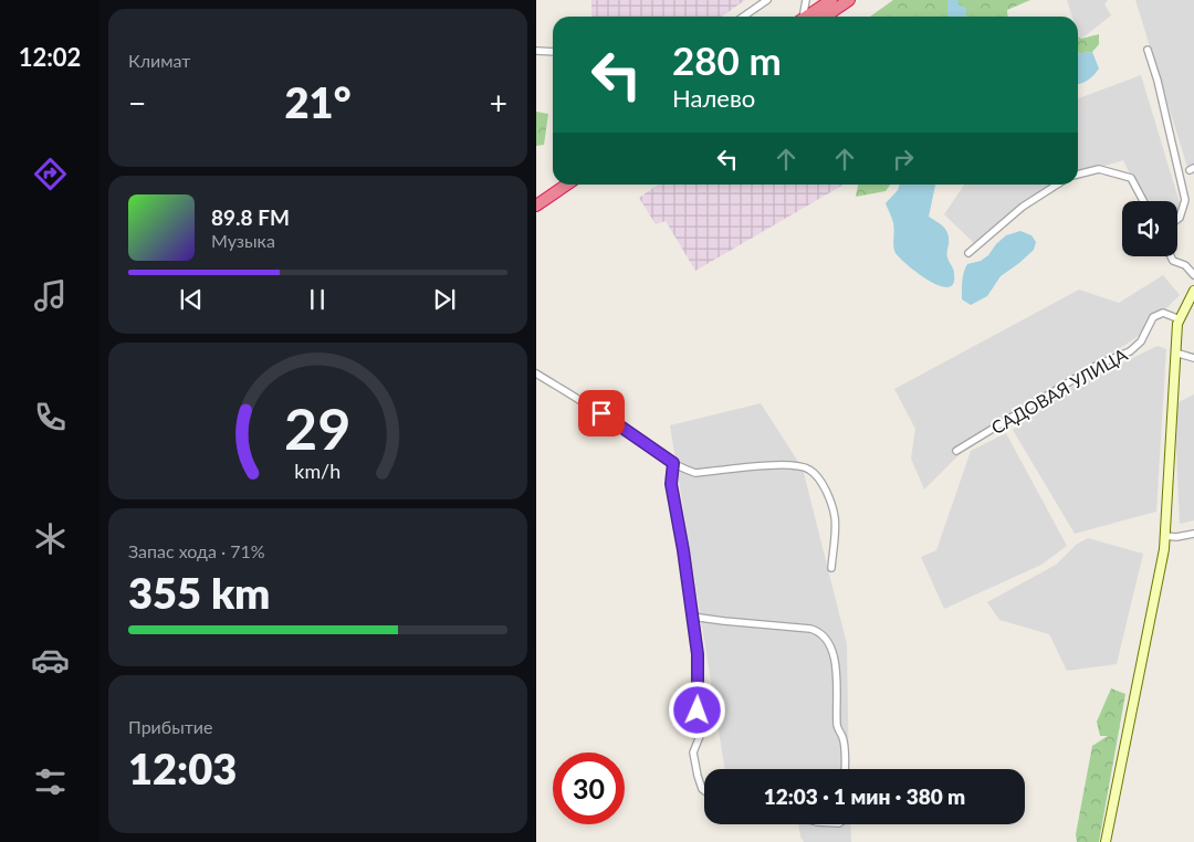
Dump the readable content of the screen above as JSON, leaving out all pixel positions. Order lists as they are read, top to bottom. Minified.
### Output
{"streets":{"street":["САДОВАЯ УЛИЦА"]},"page":{"tabs":"12:02","tile":["Климат",["Запас хода · 71%","355 km"],["Прибытие","12:03"]],"turn":["280 m","Налево"],"heat":["−","21°","+"],"song":["89.8 FM","Музыка"],"limit":"30","trip":"12:03 · 1 мин · 380 m","gauge":["29","km/h"]}}
